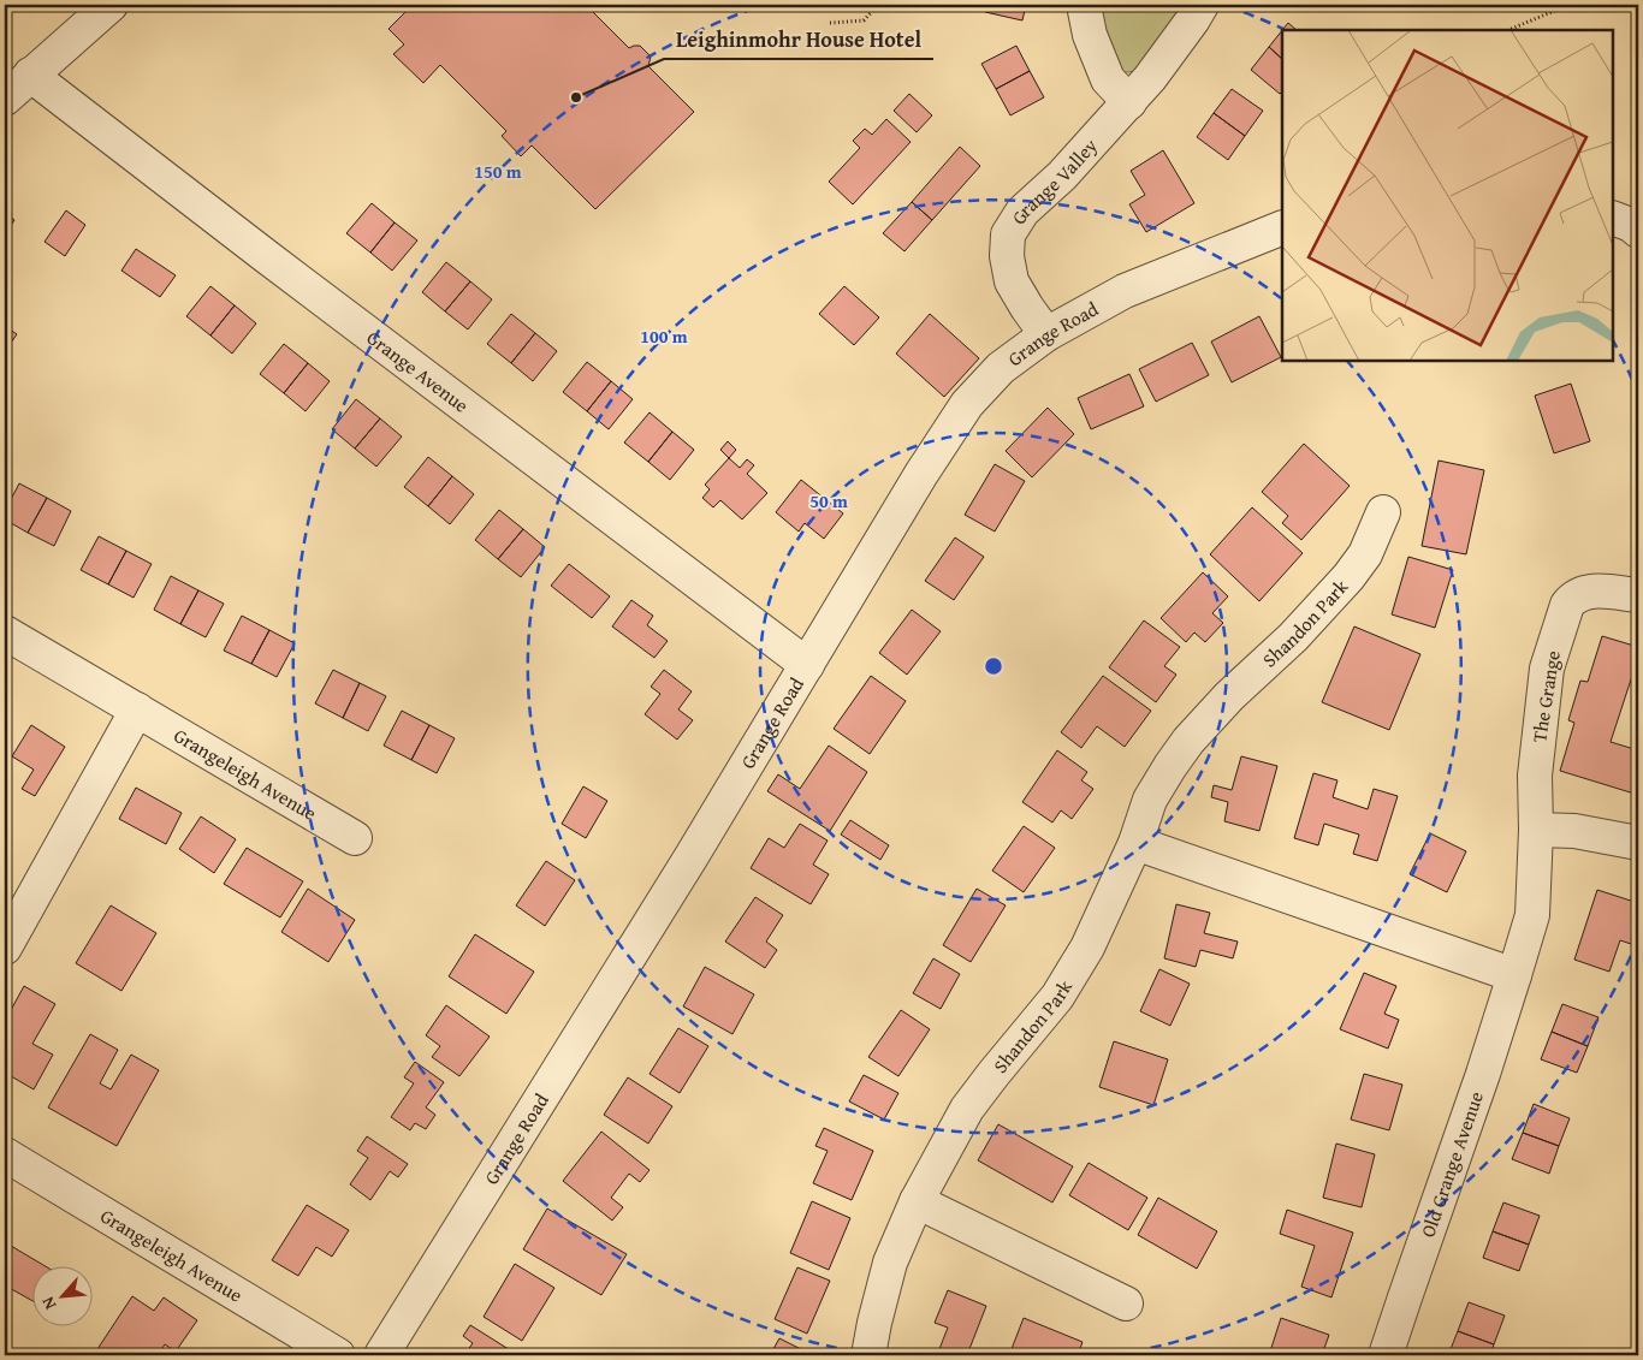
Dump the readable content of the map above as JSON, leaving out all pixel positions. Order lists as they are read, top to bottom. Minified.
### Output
{"streets":{"street":["Grange Valley","Grange Road","Grange Avenue","Shandon Park","The Grange","Grangeleigh Avenue","Old Grange Avenue"]},"crossings":[["Grange Valley","Grange Road"],["Grange Road","Grange Avenue"],["The Grange","Old Grange Avenue"]],"places":["Leighinmohr House Hotel"],"north":"bottom left","rings":["150 m","100 m","50 m"]}
